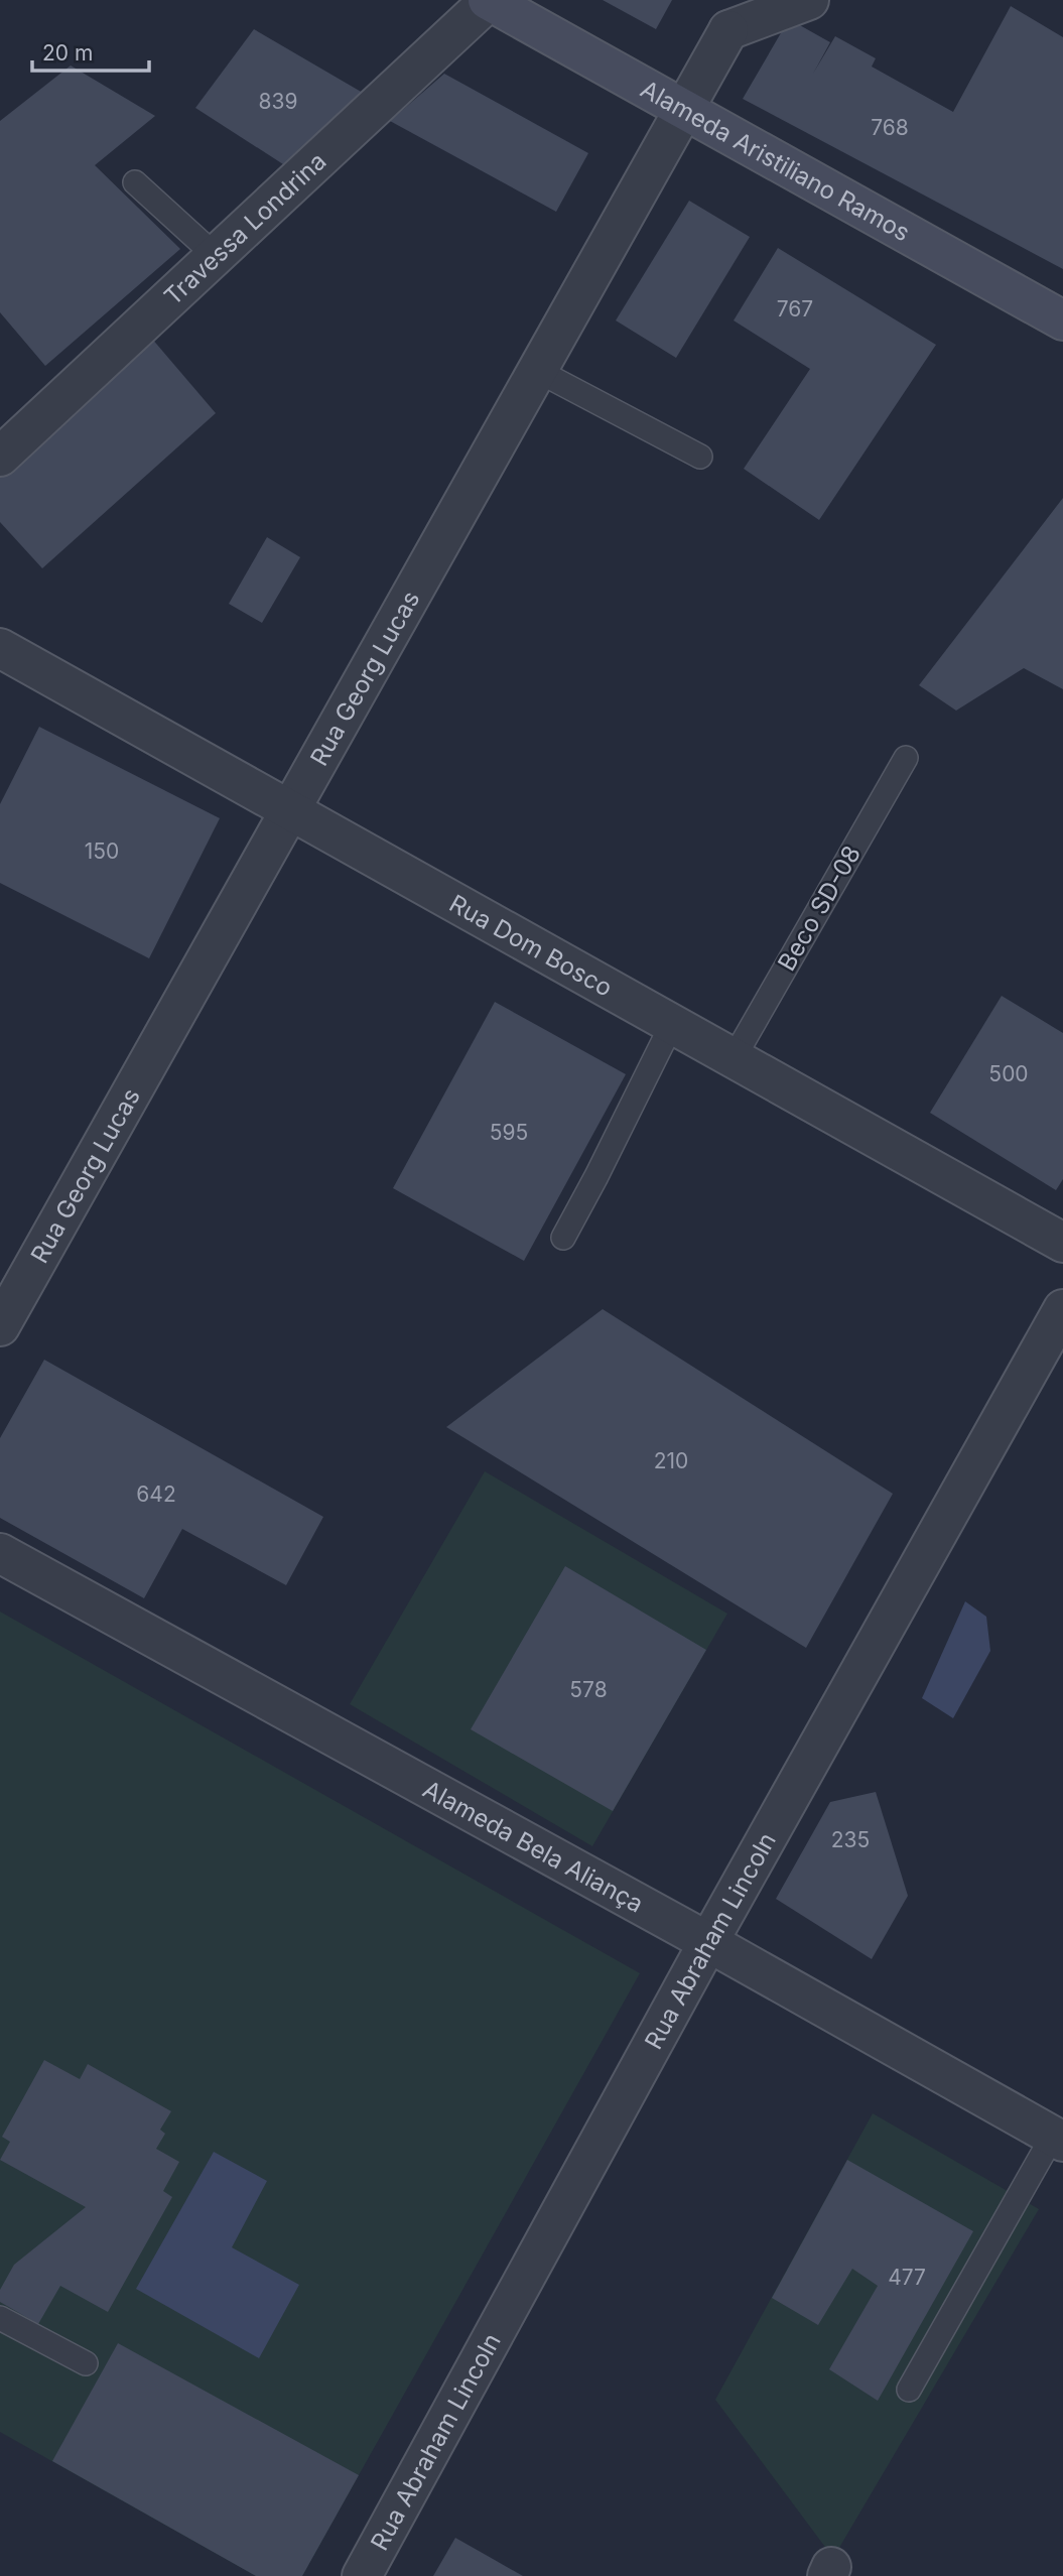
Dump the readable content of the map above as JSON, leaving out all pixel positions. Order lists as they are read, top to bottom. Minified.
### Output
{"streets":{"main road":["Alameda Aristiliano Ramos"],"street":["Travessa Londrina","Rua Georg Lucas","Rua Dom Bosco","Alameda Bela Aliança","Rua Abraham Lincoln"],"lane":["Beco SD-08"]},"crossings":[["Alameda Aristiliano Ramos","Travessa Londrina"],["Alameda Aristiliano Ramos","Rua Georg Lucas"],["Rua Georg Lucas","Rua Dom Bosco"],["Beco SD-08","Rua Dom Bosco"],["Alameda Bela Aliança","Rua Abraham Lincoln"]],"house_numbers":["839","768","767","150","500","595","210","642","578","235","477"],"scale_bar":"20 m"}
